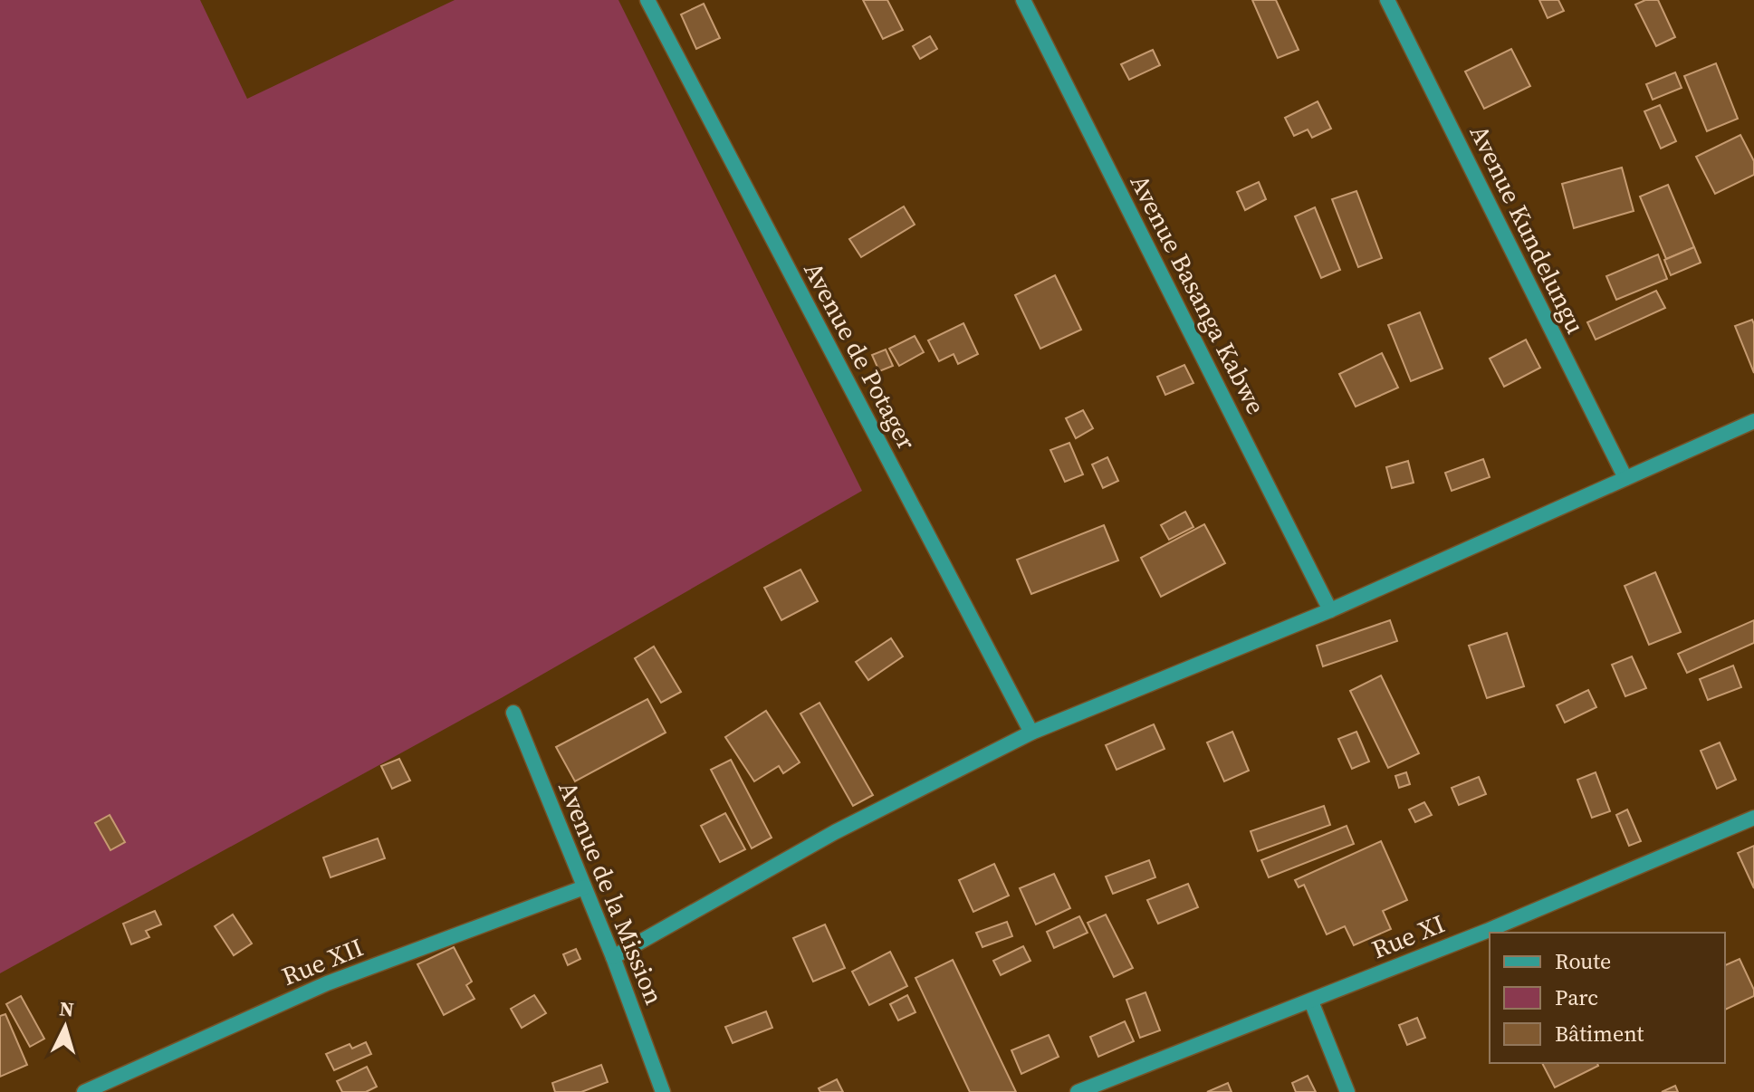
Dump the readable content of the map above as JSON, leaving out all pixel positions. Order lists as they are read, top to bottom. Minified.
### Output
{"streets":{"street":["Avenue Kundelungu","Avenue Basanga Kabwe","Avenue de Potager","Avenue de la Mission","Rue XI","Rue XII"]},"crossings":[["Avenue de la Mission","Rue XII"]],"legend":["Route","Parc","Bâtiment"],"north":"top"}
